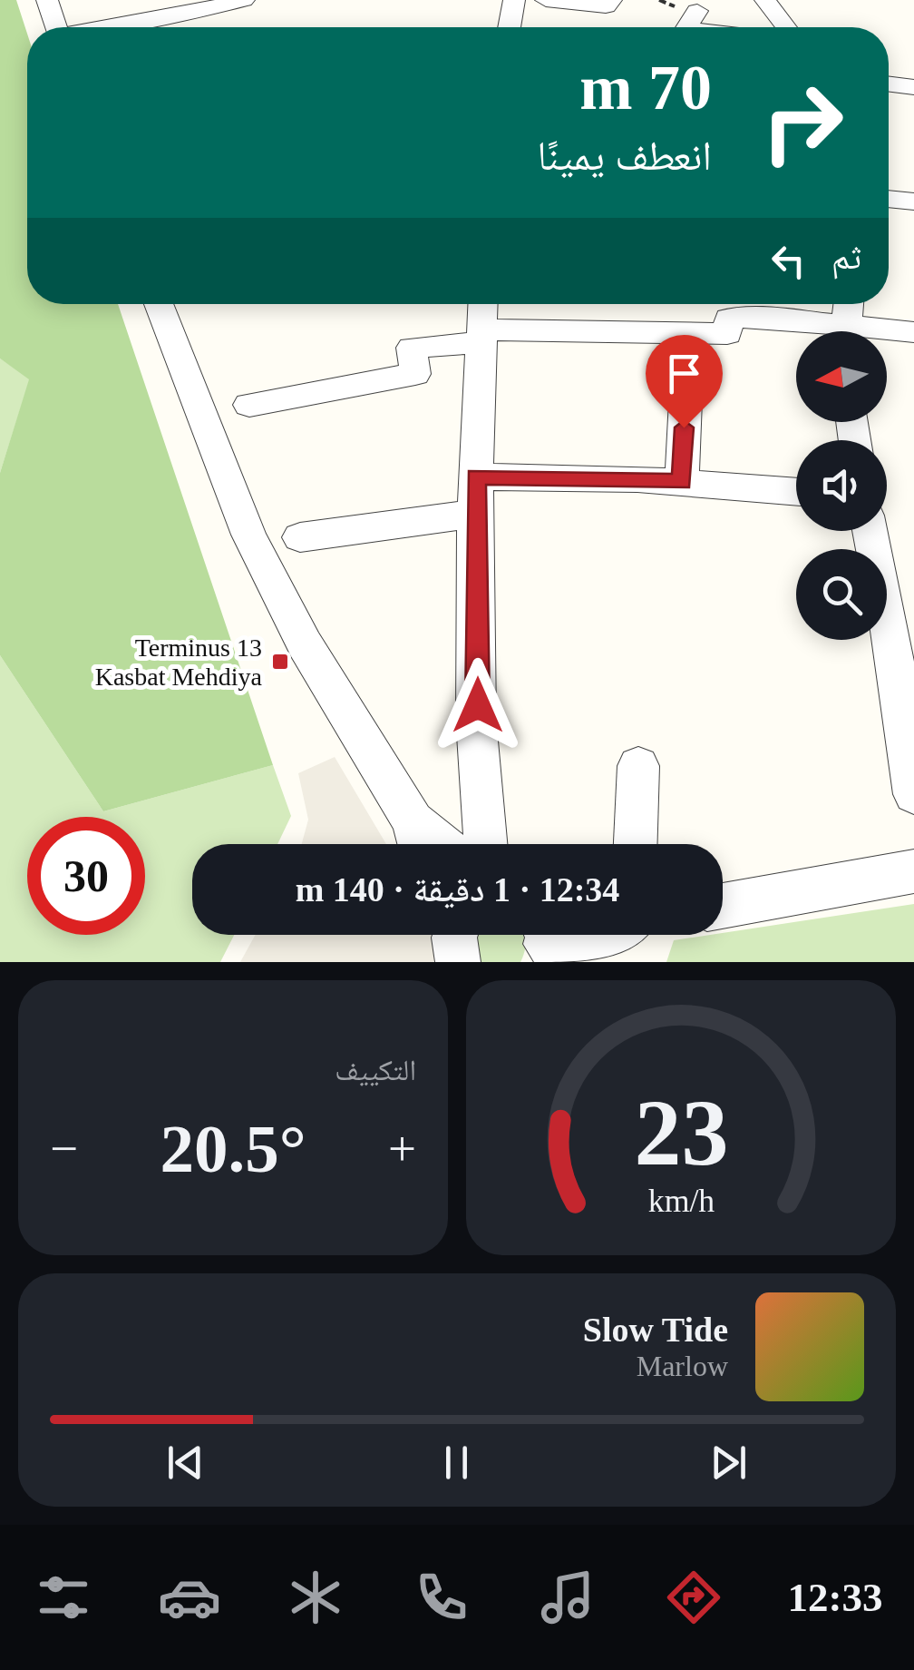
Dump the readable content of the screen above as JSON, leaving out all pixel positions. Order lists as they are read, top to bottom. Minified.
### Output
{"places":{"transit":["Terminus 13 Kasbat Mehdiya"]},"north":"left","page":{"turn":["70 m","انعطف يمينًا"],"then":"ثم","limit":"30","trip":"12:34 · 1 دقيقة · 140 m","tile":"التكييف","heat":["−","20.5°","+"],"song":["Slow Tide","Marlow"],"tabs":"12:33","gauge":["23","km/h"]}}
